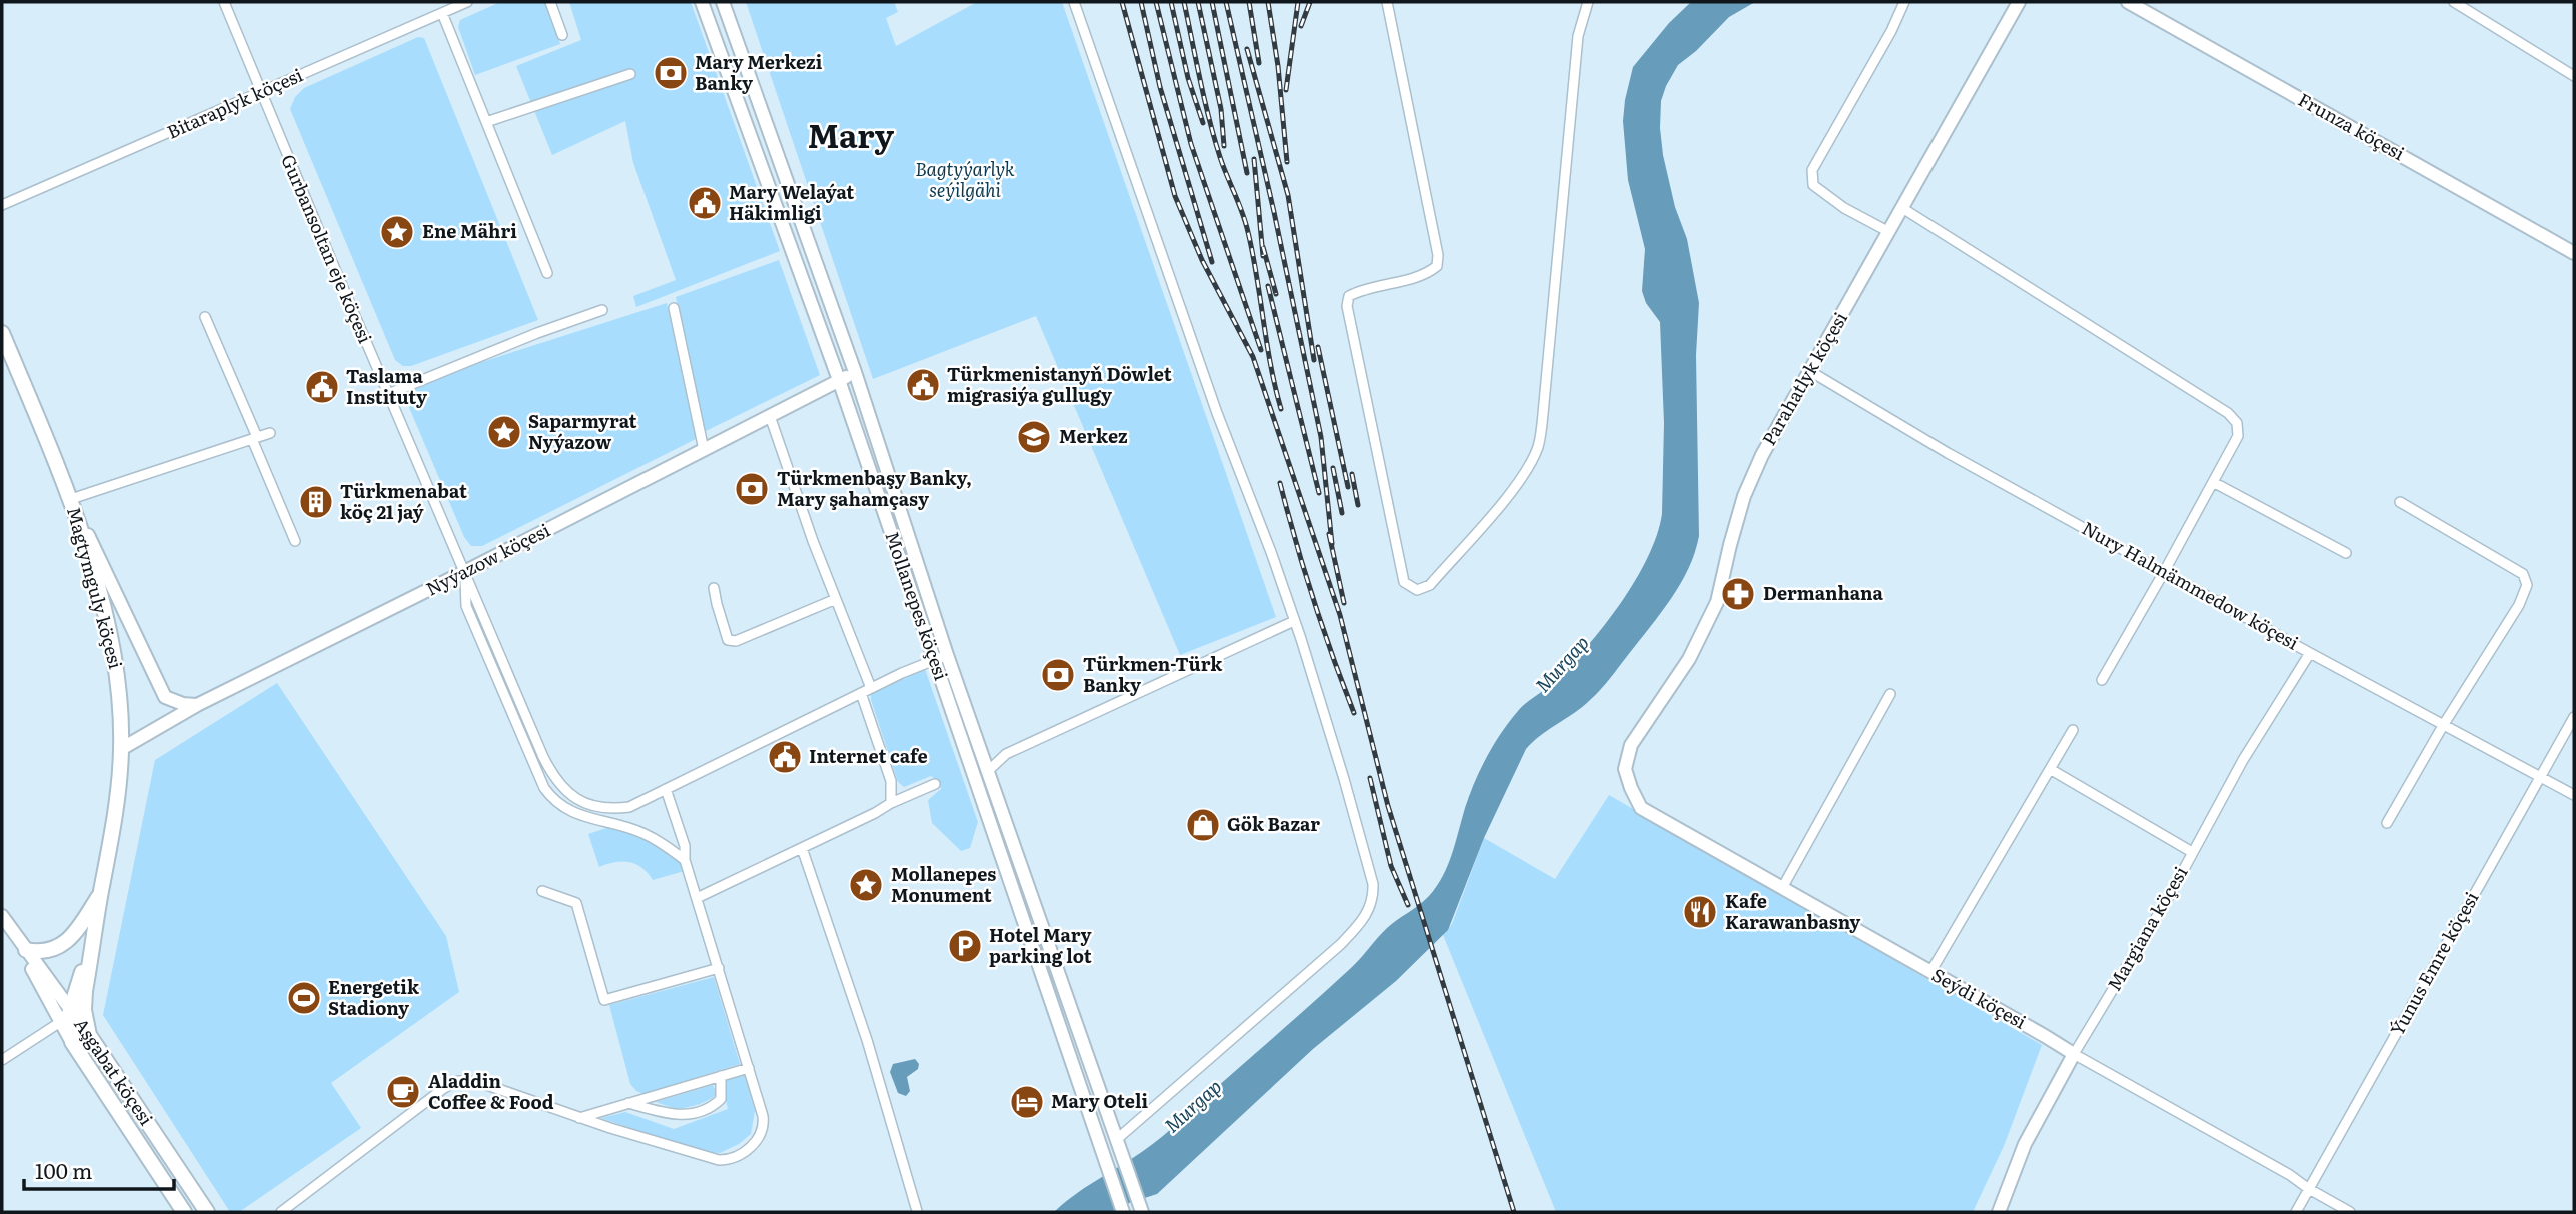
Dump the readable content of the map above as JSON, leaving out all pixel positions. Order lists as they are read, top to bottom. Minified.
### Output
{"streets":{"main road":["Magtymguly köçesi","Aşgabat köçesi"],"street":["Bitaraplyk köçesi","Frunza köçesi","Gurbansoltan eje köçesi","Parahatlyk köçesi","Nyýazow köçesi","Nury Halmämmedow köçesi","Mollanepes köçesi","Margiana köçesi","Ýunus Emre köçesi","Seýdi köçesi"]},"crossings":[["Bitaraplyk köçesi","Gurbansoltan eje köçesi"],["Gurbansoltan eje köçesi","Nyýazow köçesi"],["Gurbansoltan eje köçesi","Mollanepes köçesi"],["Parahatlyk köçesi","Nury Halmämmedow köçesi"],["Parahatlyk köçesi","Seýdi köçesi"],["Nyýazow köçesi","Magtymguly köçesi"],["Nyýazow köçesi","Mollanepes köçesi"],["Nury Halmämmedow köçesi","Margiana köçesi"],["Nury Halmämmedow köçesi","Ýunus Emre köçesi"],["Magtymguly köçesi","Aşgabat köçesi"],["Margiana köçesi","Seýdi köçesi"],["Ýunus Emre köçesi","Seýdi köçesi"]],"districts":["Mary"],"water":["Murgap"],"parks":["Bagtyýarlyk seýilgähi"],"places":{"bank":["Mary Merkezi Banky","Türkmenbaşy Banky, Mary şahamçasy","Türkmen-Türk Banky"],"public building":["Mary Welaýat Häkimligi","Türkmenistanyň Döwlet migrasiýa gullugy","Taslama Instituty","Internet cafe"],"place":["Ene Mähri","Saparmyrat Nyýazow","Mollanepes Monument"],"school or university":["Merkez"],"building":["Türkmenabat köç 21 jaý"],"pharmacy":["Dermanhana"],"shop":["Gök Bazar"],"restaurant":["Kafe Karawanbasny"],"parking":["Hotel Mary parking lot"],"sports":["Energetik Stadiony"],"cafe":["Aladdin Coffee & Food"],"hotel":["Mary Oteli"]},"scale_bar":"100 m"}
